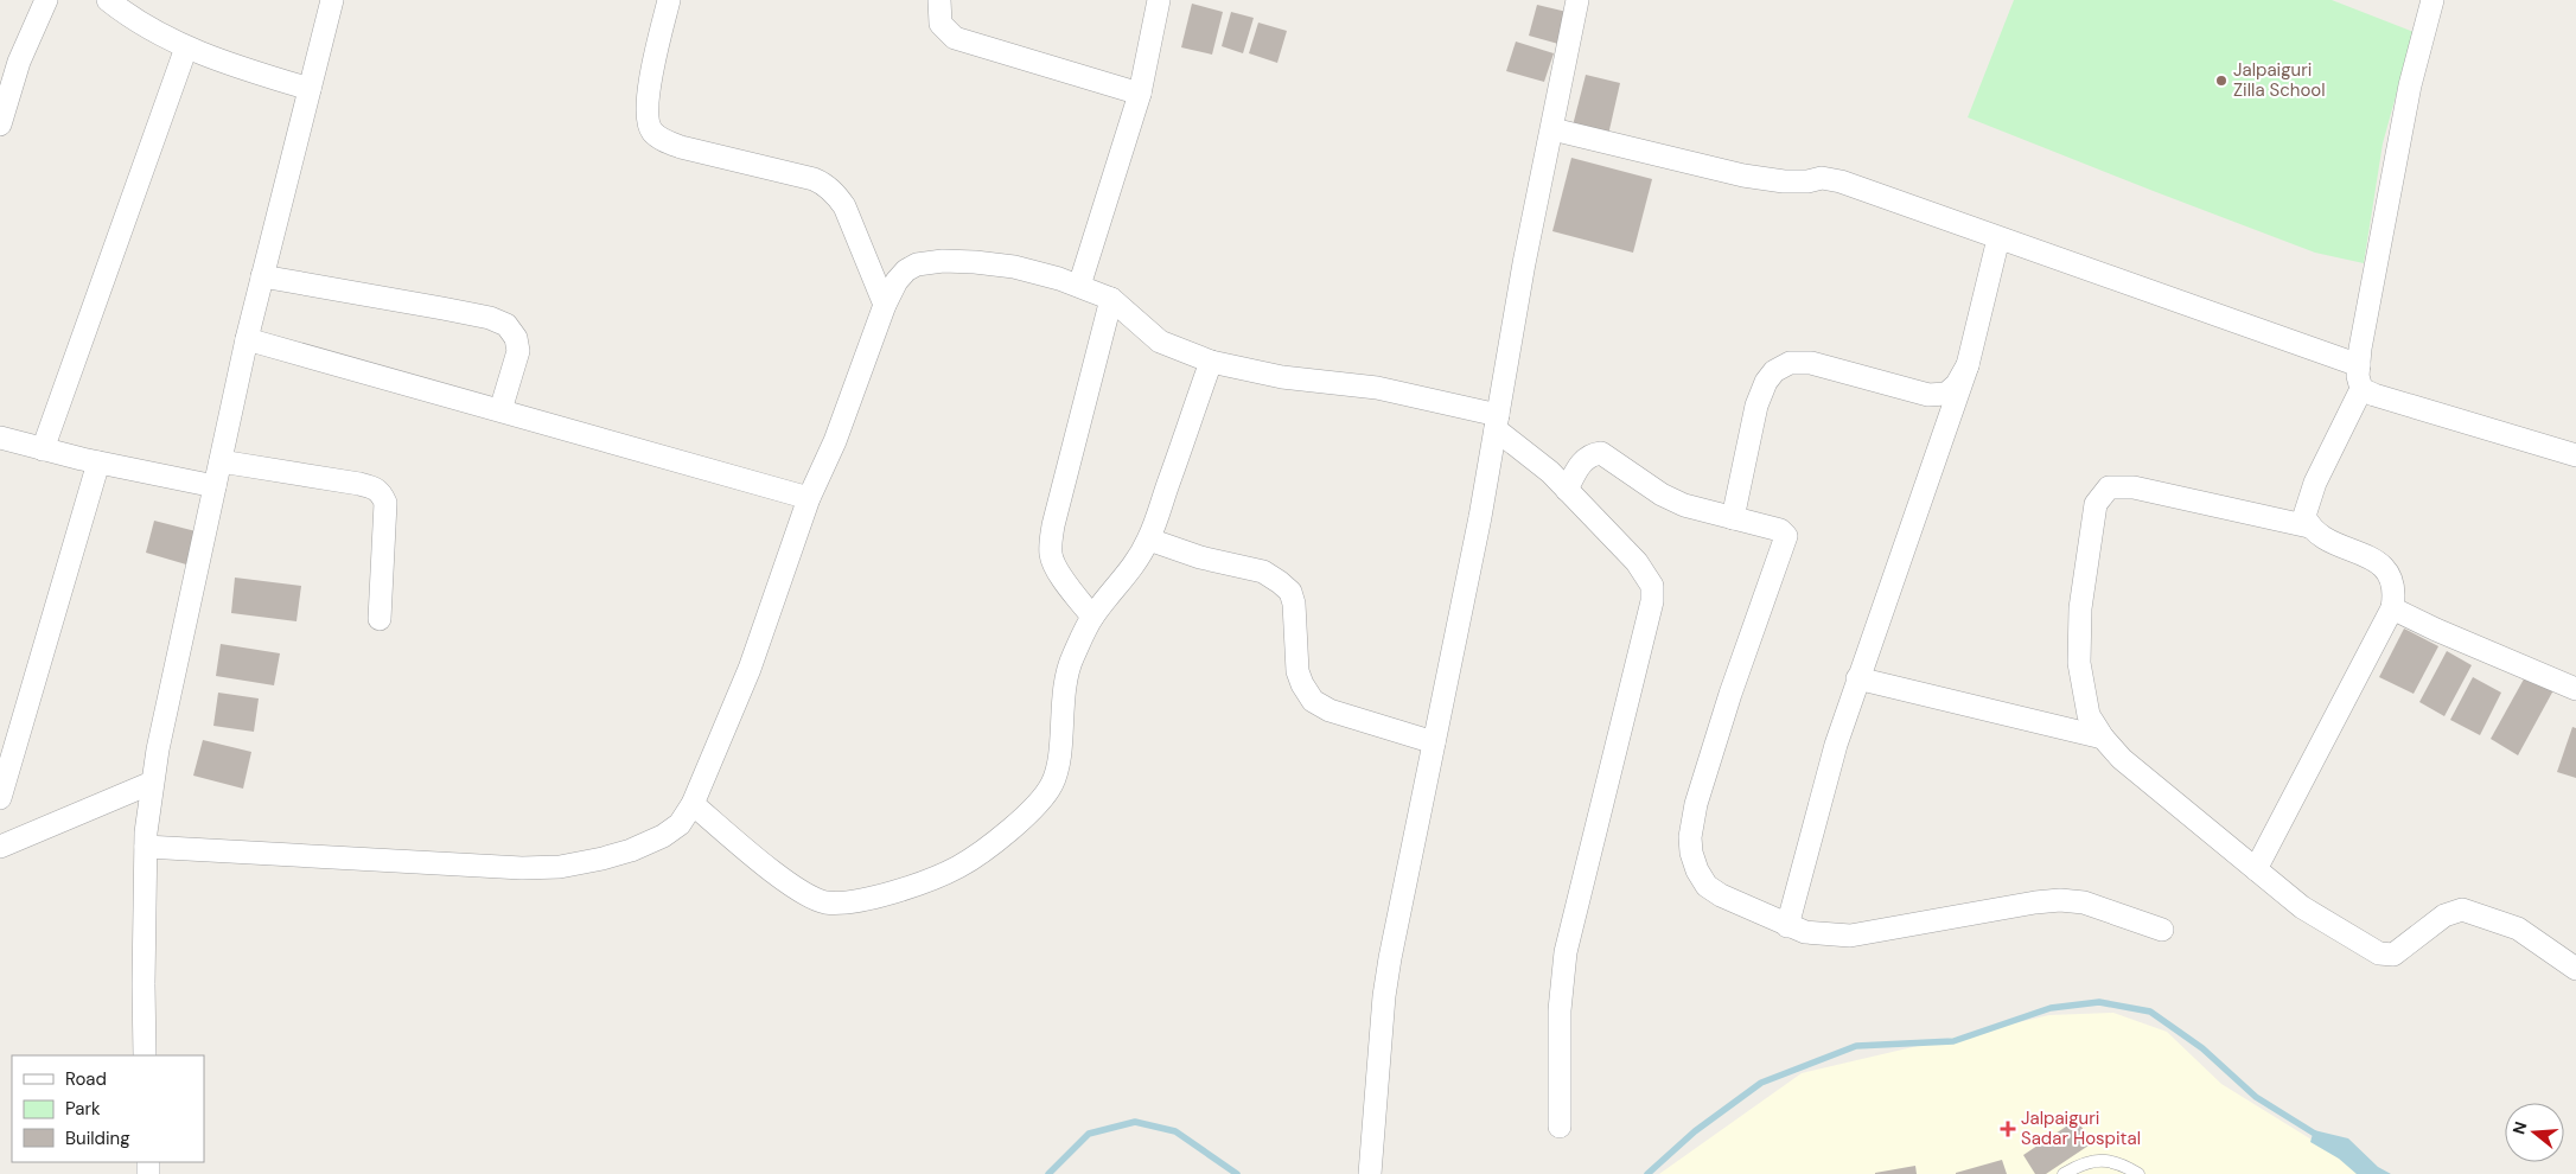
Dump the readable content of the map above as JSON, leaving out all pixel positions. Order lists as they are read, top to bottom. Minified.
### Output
{"places":{"other":["Jalpaiguri Zilla School"],"health":["Jalpaiguri Sadar Hospital"]},"legend":["Road","Park","Building"],"north":"left"}
